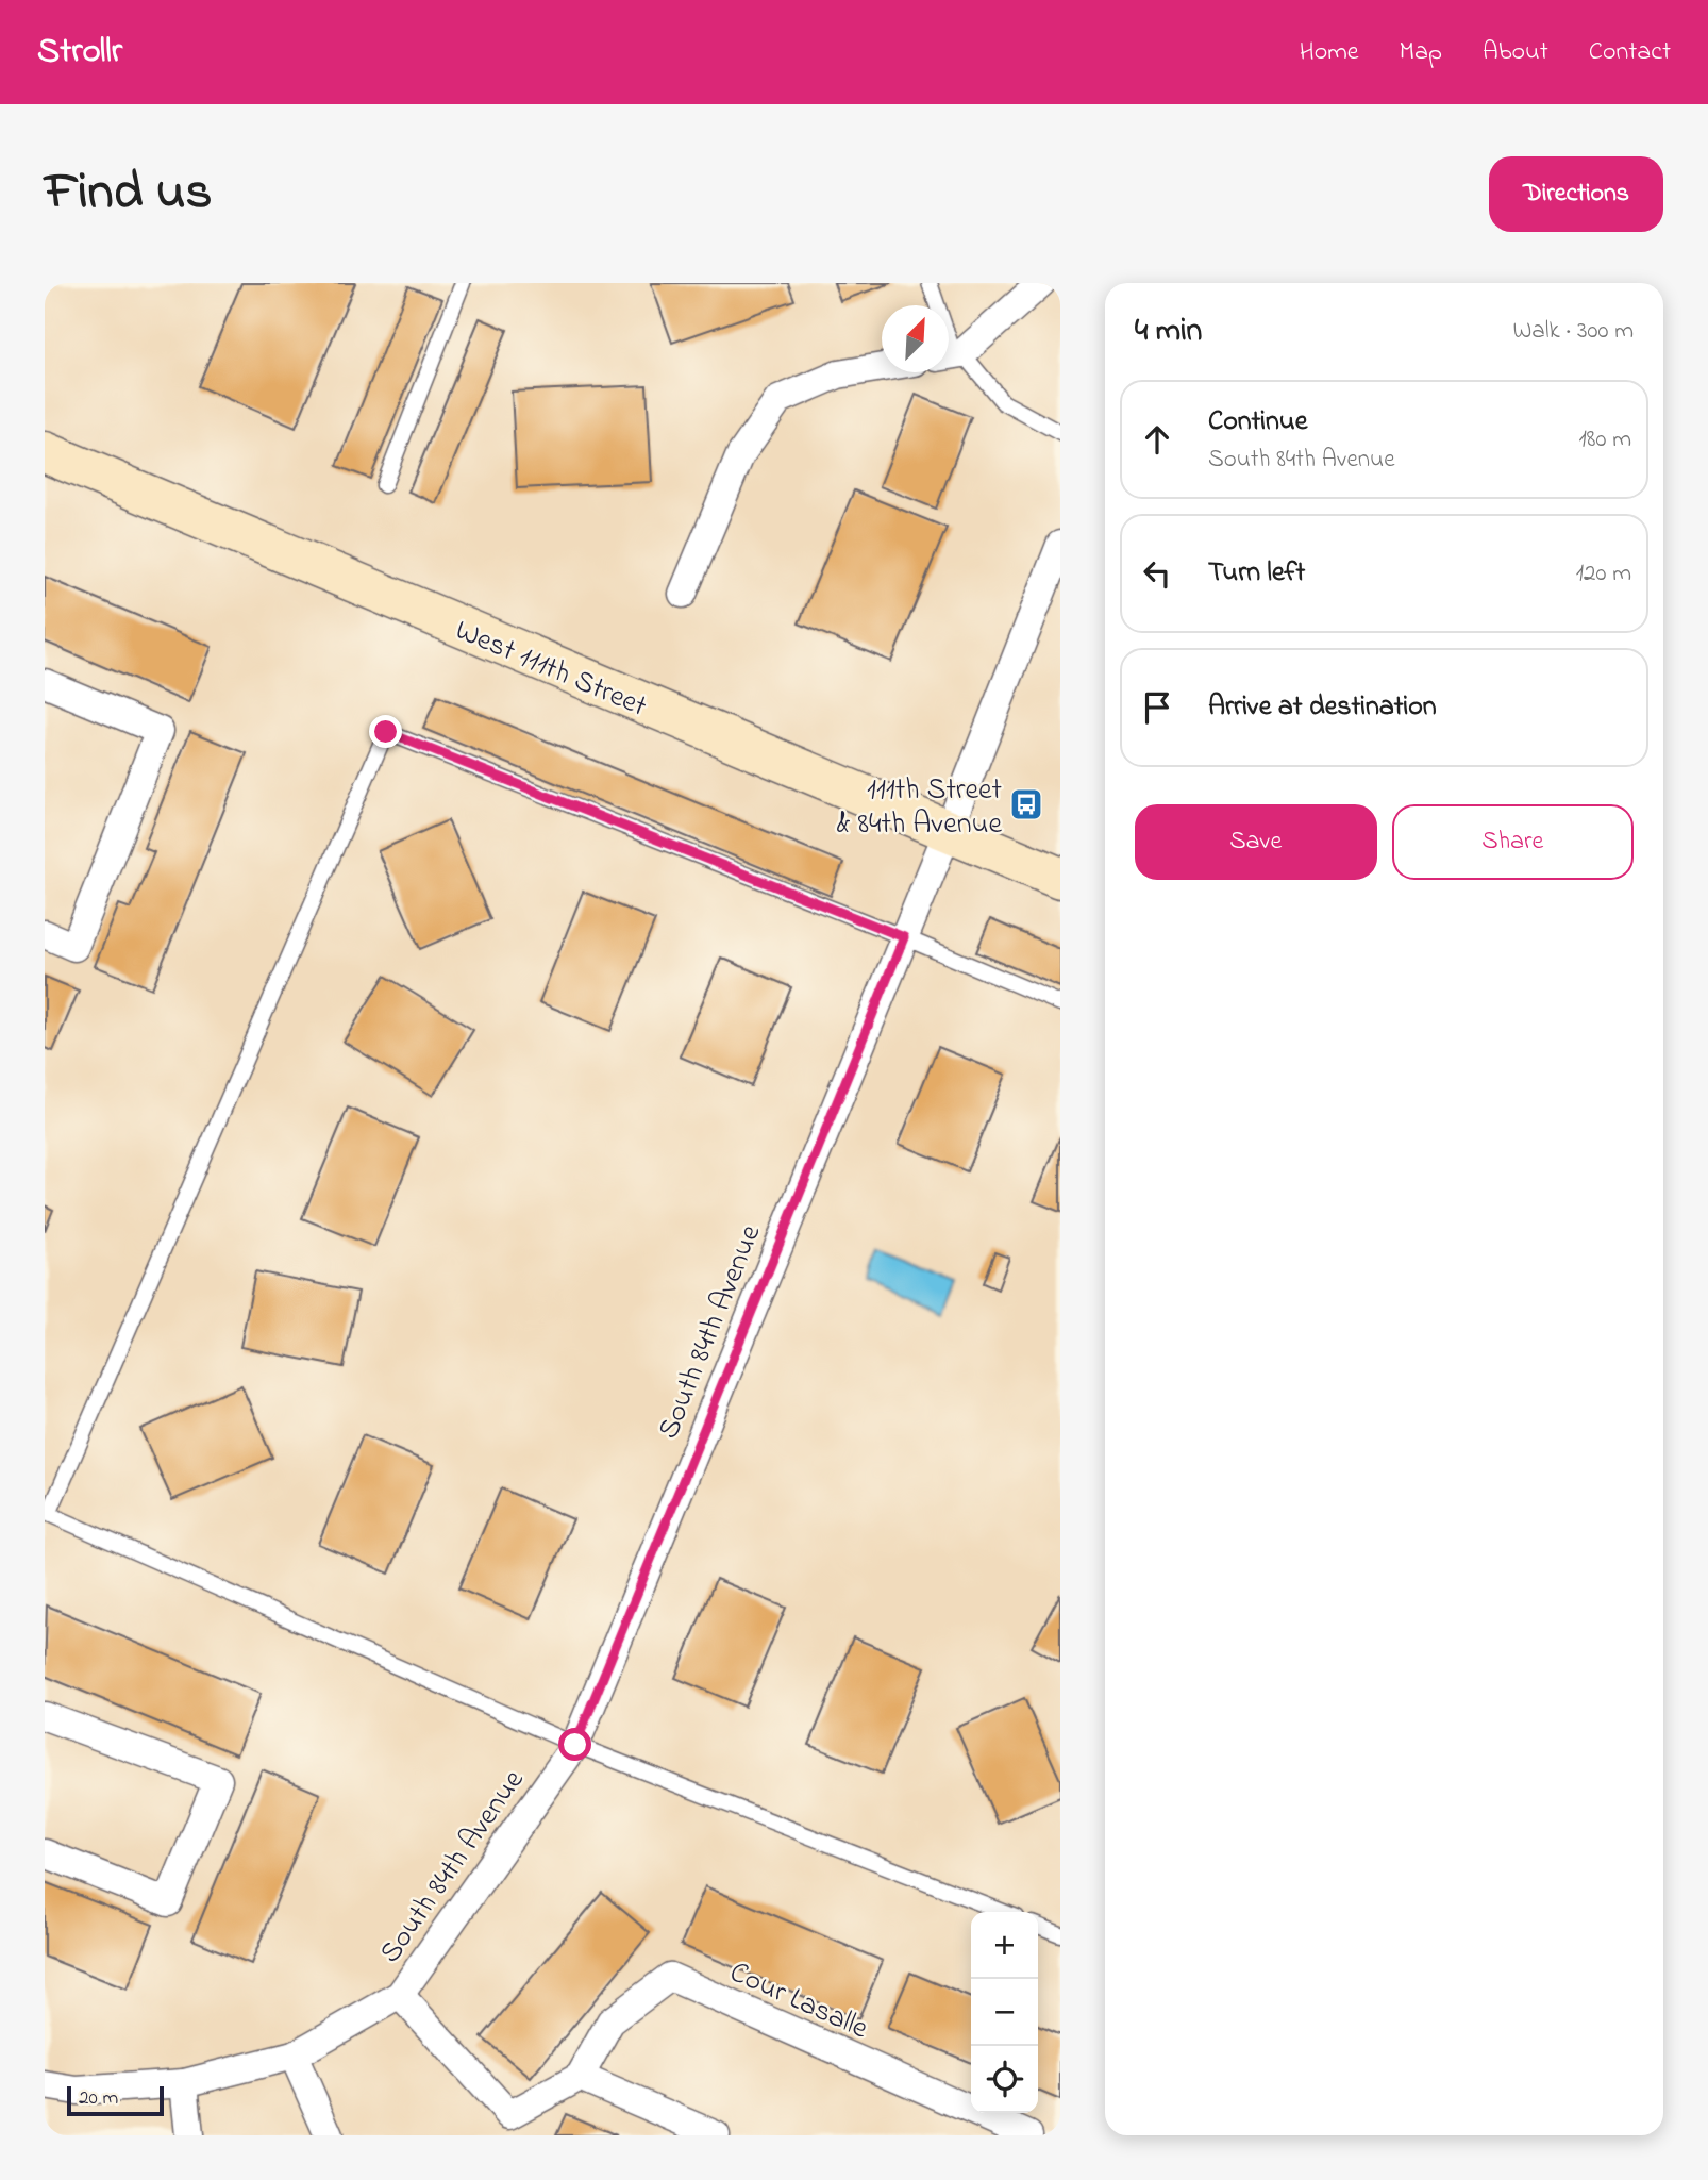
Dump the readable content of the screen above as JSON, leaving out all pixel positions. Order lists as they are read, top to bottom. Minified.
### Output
{"streets":{"main road":["West 111th Street"],"street":["South 84th Avenue","Cour Lasalle"]},"crossings":[["West 111th Street","South 84th Avenue"]],"places":{"bus stop":["111th Street & 84th Avenue"]},"scale_bar":"20 m","north":"top right","page":{"header":"Strollr","nav":["Home","Map","About","Contact"],"title":"Find us","buttons":["Directions",["Save","Share"]],"heading":["4 min","Walk · 300 m"],"list":[["Continue","South 84th Avenue","180 m"],["Turn left","120 m"],"Arrive at destination"],"map_buttons":["+","−"],"scale":"20 m"}}
